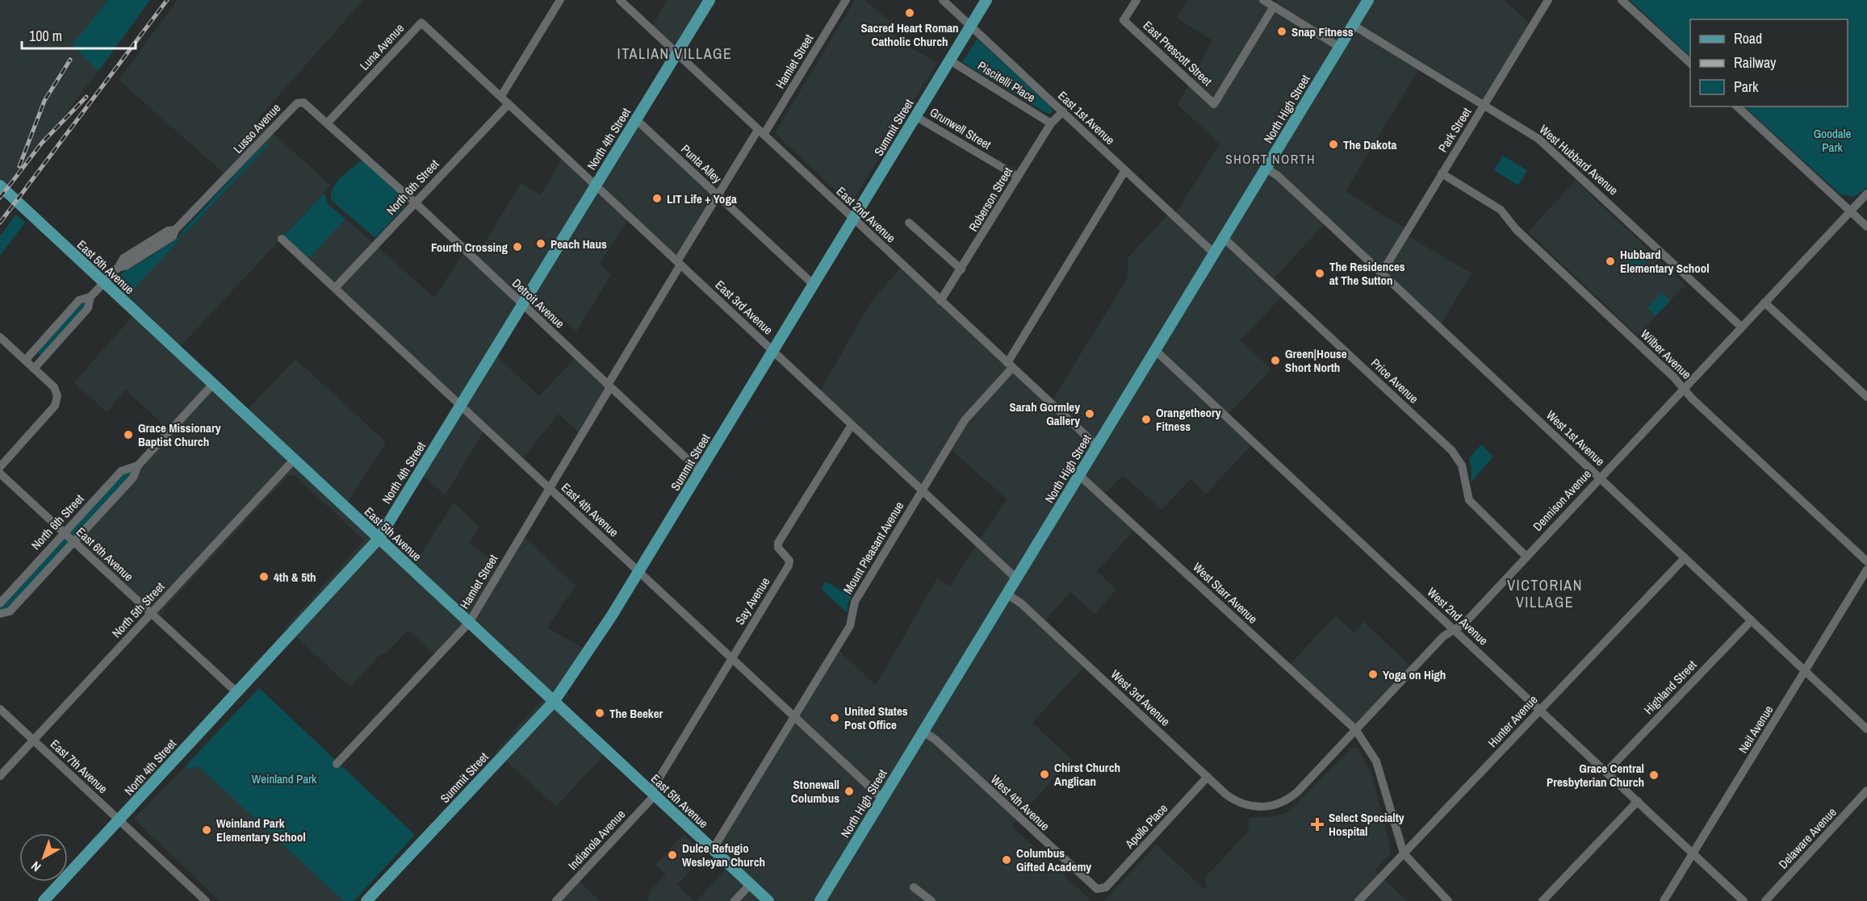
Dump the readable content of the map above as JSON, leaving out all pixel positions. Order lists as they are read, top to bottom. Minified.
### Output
{"streets":{"main road":["North High Street","Summit Street","North 4th Street","East 5th Avenue"],"street":["Luna Avenue","East Prescott Street","Hamlet Street","Piscitelli Place","East 1st Avenue","Lusso Avenue","Grunwell Street","Park Street","West Hubbard Avenue","Punta Alley","North 6th Street","Roberson Street","East 2nd Avenue","Detroit Avenue","East 3rd Avenue","Wilber Avenue","Price Avenue","West 1st Avenue","Dennison Avenue","East 4th Avenue","Mount Pleasant Avenue","East 6th Avenue","West Starr Avenue","Say Avenue","North 5th Street","West 2nd Avenue","Highland Street","West 3rd Avenue","Hunter Avenue","Neil Avenue","East 7th Avenue","West 4th Avenue","Apollo Place","Delaware Avenue","Indianola Avenue"]},"crossings":[["Luna Avenue","Lusso Avenue"],["Luna Avenue","East 3rd Avenue"],["Hamlet Street","Punta Alley"],["Hamlet Street","East 2nd Avenue"],["Hamlet Street","East 5th Avenue"],["Hamlet Street","Detroit Avenue"],["Hamlet Street","East 3rd Avenue"],["Hamlet Street","East 4th Avenue"],["Piscitelli Place","Summit Street"],["Piscitelli Place","Roberson Street"],["North High Street","East 1st Avenue"],["North High Street","West Hubbard Avenue"],["North High Street","East 2nd Avenue"],["North High Street","East 3rd Avenue"],["North High Street","Price Avenue"],["North High Street","West 1st Avenue"],["North High Street","East 4th Avenue"],["North High Street","West Starr Avenue"],["North High Street","West 2nd Avenue"],["North High Street","West 3rd Avenue"],["North High Street","West 4th Avenue"],["East 1st Avenue","Summit Street"],["East 1st Avenue","Roberson Street"],["East 1st Avenue","Mount Pleasant Avenue"],["Summit Street","Grunwell Street"],["Summit Street","Punta Alley"],["Summit Street","East 2nd Avenue"],["Summit Street","East 5th Avenue"],["Summit Street","Detroit Avenue"],["Summit Street","East 3rd Avenue"],["Summit Street","East 4th Avenue"],["Lusso Avenue","East 5th Avenue"],["Lusso Avenue","Detroit Avenue"],["Grunwell Street","Roberson Street"],["Park Street","West Hubbard Avenue"],["Park Street","Wilber Avenue"],["Park Street","West 1st Avenue"],["North 4th Street","Punta Alley"],["North 4th Street","East 2nd Avenue"],["North 4th Street","East 5th Avenue"],["North 4th Street","Detroit Avenue"],["North 4th Street","East 3rd Avenue"],["North 4th Street","East 4th Avenue"],["North 4th Street","East 6th Avenue"],["North 4th Street","East 7th Avenue"],["West Hubbard Avenue","Dennison Avenue"],["North 6th Street","East 5th Avenue"],["North 6th Street","Detroit Avenue"],["North 6th Street","East 3rd Avenue"],["North 6th Street","East 4th Avenue"],["North 6th Street","East 6th Avenue"],["Roberson Street","East 2nd Avenue"],["East 2nd Avenue","Mount Pleasant Avenue"],["East 5th Avenue","Mount Pleasant Avenue"],["East 5th Avenue","Say Avenue"],["East 5th Avenue","North 5th Street"],["East 5th Avenue","Indianola Avenue"],["East 3rd Avenue","Mount Pleasant Avenue"],["East 3rd Avenue","Say Avenue"],["Wilber Avenue","Dennison Avenue"],["Price Avenue","Dennison Avenue"],["West 1st Avenue","Dennison Avenue"],["West 1st Avenue","Highland Street"],["West 1st Avenue","Hunter Avenue"],["West 1st Avenue","Neil Avenue"],["Dennison Avenue","West Starr Avenue"],["Dennison Avenue","West 2nd Avenue"],["Dennison Avenue","West 3rd Avenue"],["East 4th Avenue","Mount Pleasant Avenue"],["East 4th Avenue","Say Avenue"],["East 6th Avenue","North 5th Street"],["Say Avenue","Indianola Avenue"],["North 5th Street","East 7th Avenue"],["West 2nd Avenue","Highland Street"],["West 2nd Avenue","Hunter Avenue"],["West 2nd Avenue","Neil Avenue"],["West 3rd Avenue","Apollo Place"],["West 4th Avenue","Apollo Place"]],"districts":["ITALIAN VILLAGE","SHORT NORTH","VICTORIAN VILLAGE"],"parks":["Goodale Park","Weinland Park"],"places":{"other":["Sacred Heart Roman Catholic Church","Snap Fitness","The Dakota","LIT Life + Yoga","Peach Haus","Fourth Crossing","Hubbard Elementary School","The Residences at The Sutton","Green|House Short North","Sarah Gormley Gallery","Orangetheory Fitness","Grace Missionary Baptist Church","4th & 5th","Yoga on High","The Beeker","United States Post Office","Chirst Church Anglican","Grace Central Presbyterian Church","Stonewall Columbus","Weinland Park Elementary School","Dulce Refugio Wesleyan Church","Columbus Gifted Academy"],"health":["Select Specialty Hospital"]},"legend":["Road","Railway","Park"],"scale_bar":"100 m","north":"bottom left"}
